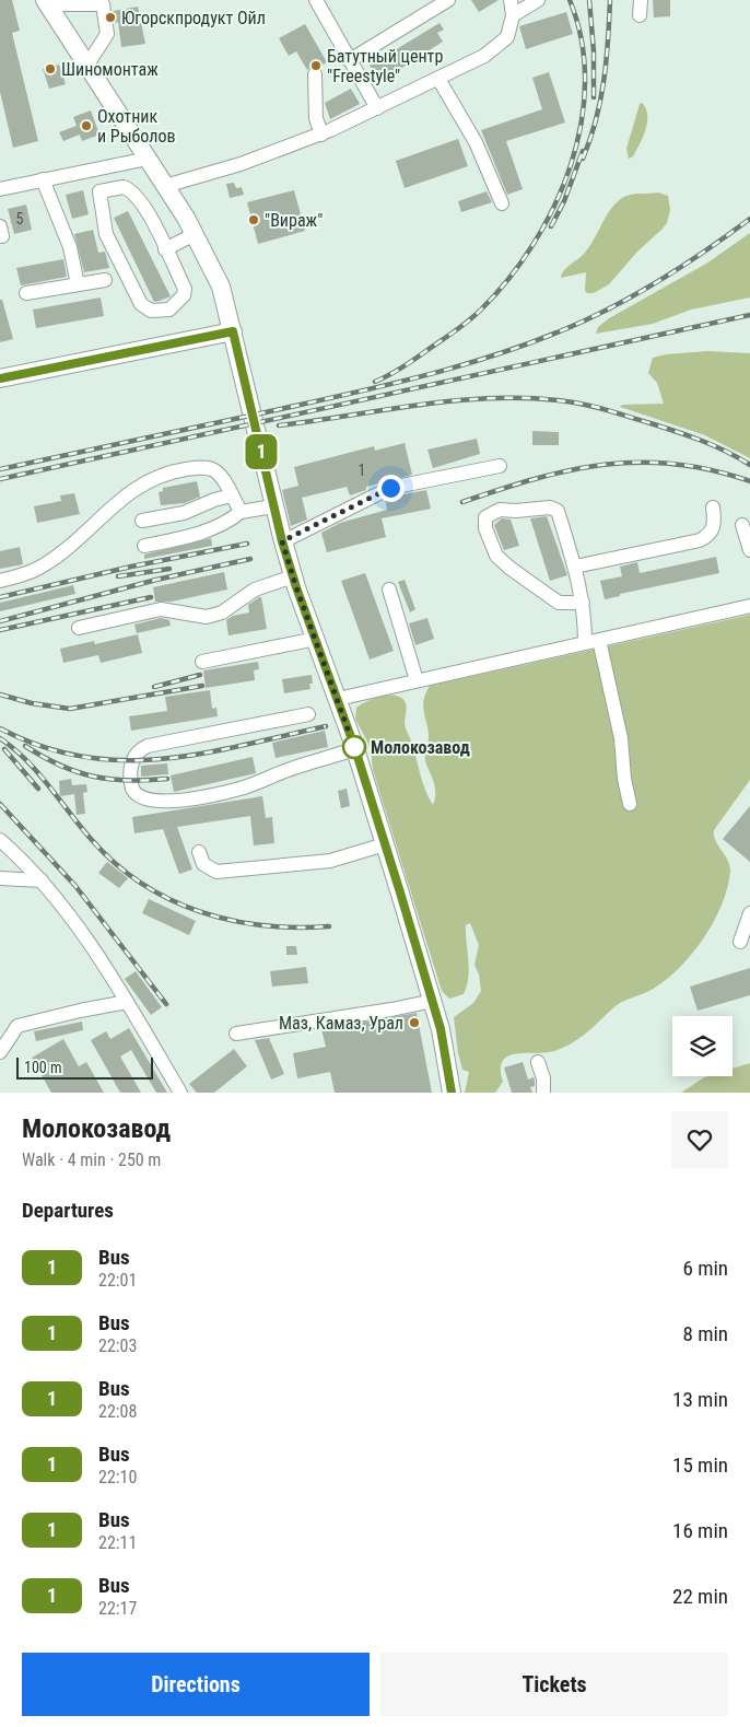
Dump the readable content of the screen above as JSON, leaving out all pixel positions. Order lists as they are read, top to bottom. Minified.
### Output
{"places":["Югорскпродукт Ойл","Батутный центр \"Freestyle\"","Шиномонтаж","Охотник и Рыболов","\"Вираж\"","Молокозавод","Маз, Камаз, Урал"],"lines":["bus line 1"],"house_numbers":["5","1"],"scale_bar":"100 m","page":{"on_map":"1","scale":"100 m","heading":[["Молокозавод","Walk · 4 min · 250 m"],"Departures"],"list":[{"mark":"1","name":"Bus","note":"22:01","value":"6 min"},{"mark":"1","name":"Bus","note":"22:03","value":"8 min"},{"mark":"1","name":"Bus","note":"22:08","value":"13 min"},{"mark":"1","name":"Bus","note":"22:10","value":"15 min"},{"mark":"1","name":"Bus","note":"22:11","value":"16 min"},{"mark":"1","name":"Bus","note":"22:17","value":"22 min"}],"buttons":["Directions","Tickets"]}}
